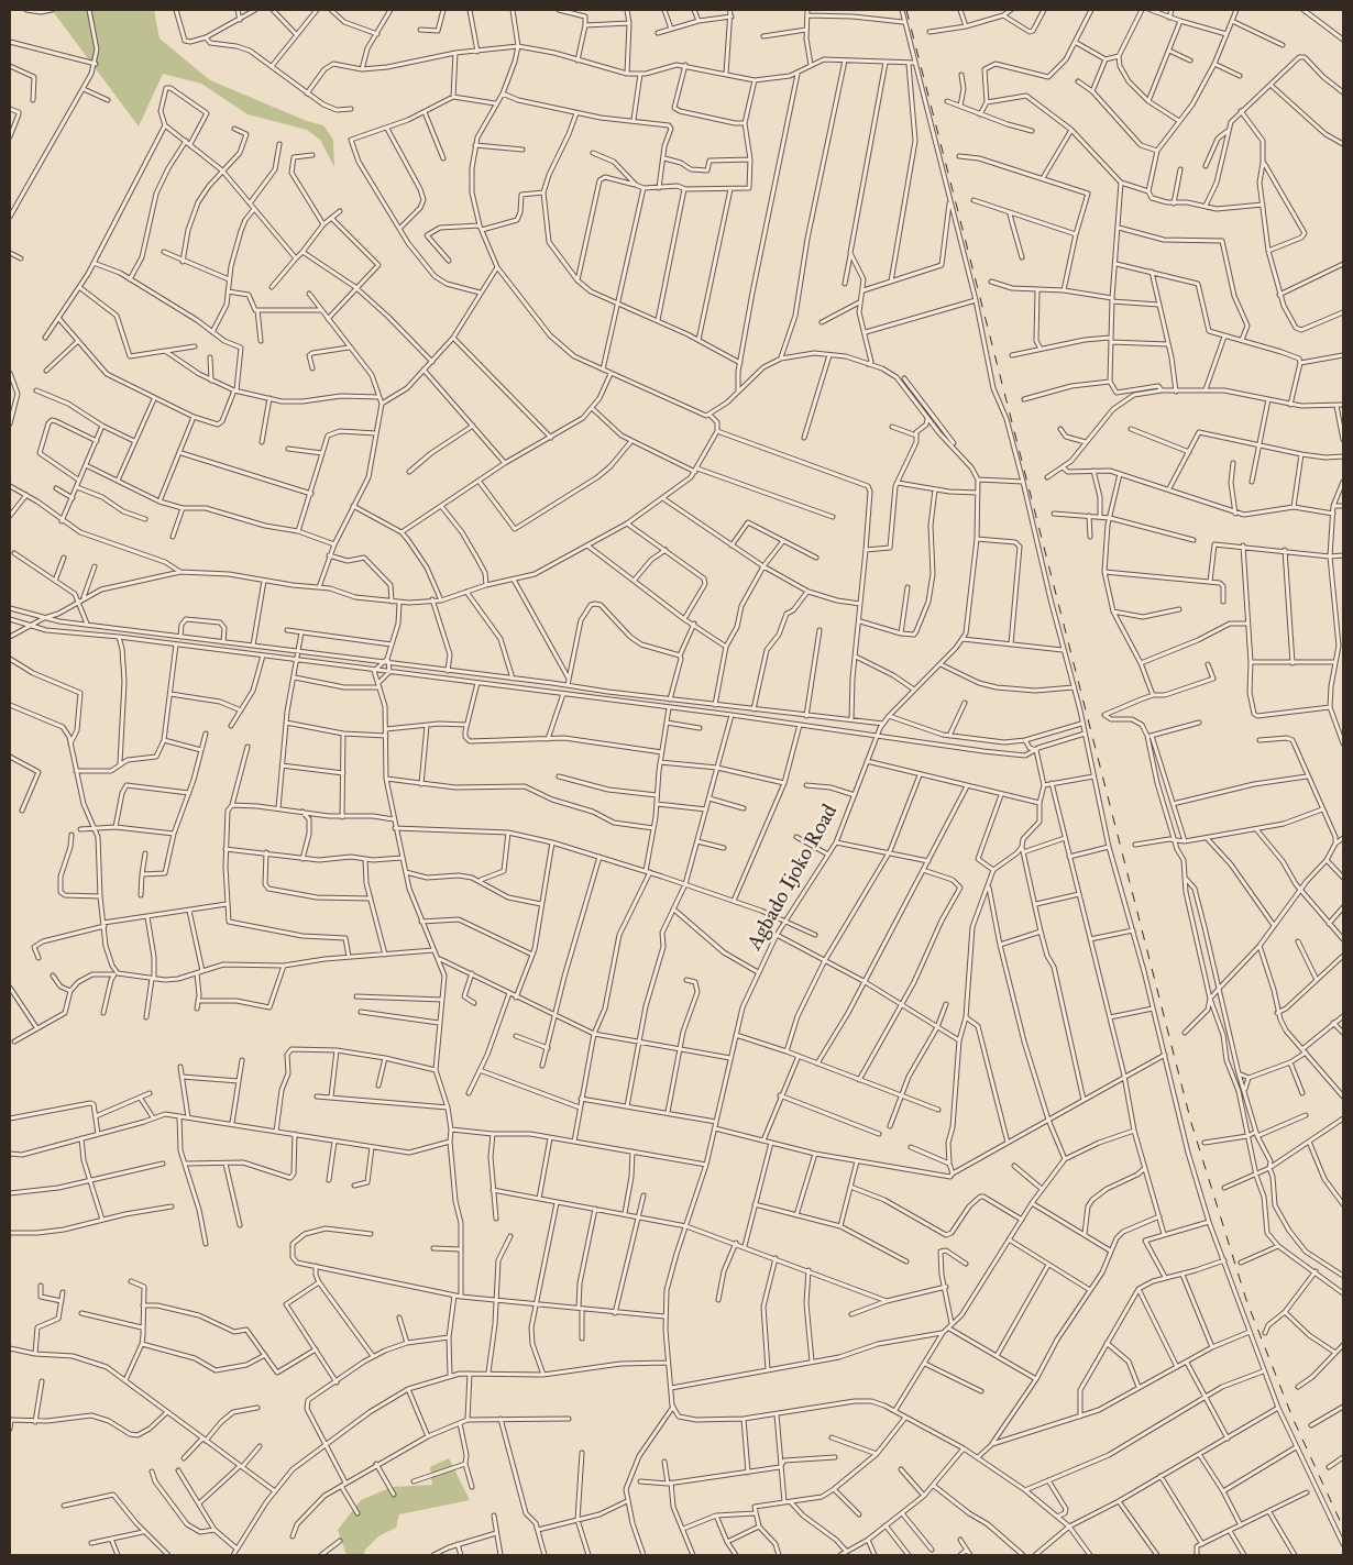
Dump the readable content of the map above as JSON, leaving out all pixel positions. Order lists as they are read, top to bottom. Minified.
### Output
{"streets":{"street":["Agbado Ijoko Road"]}}
